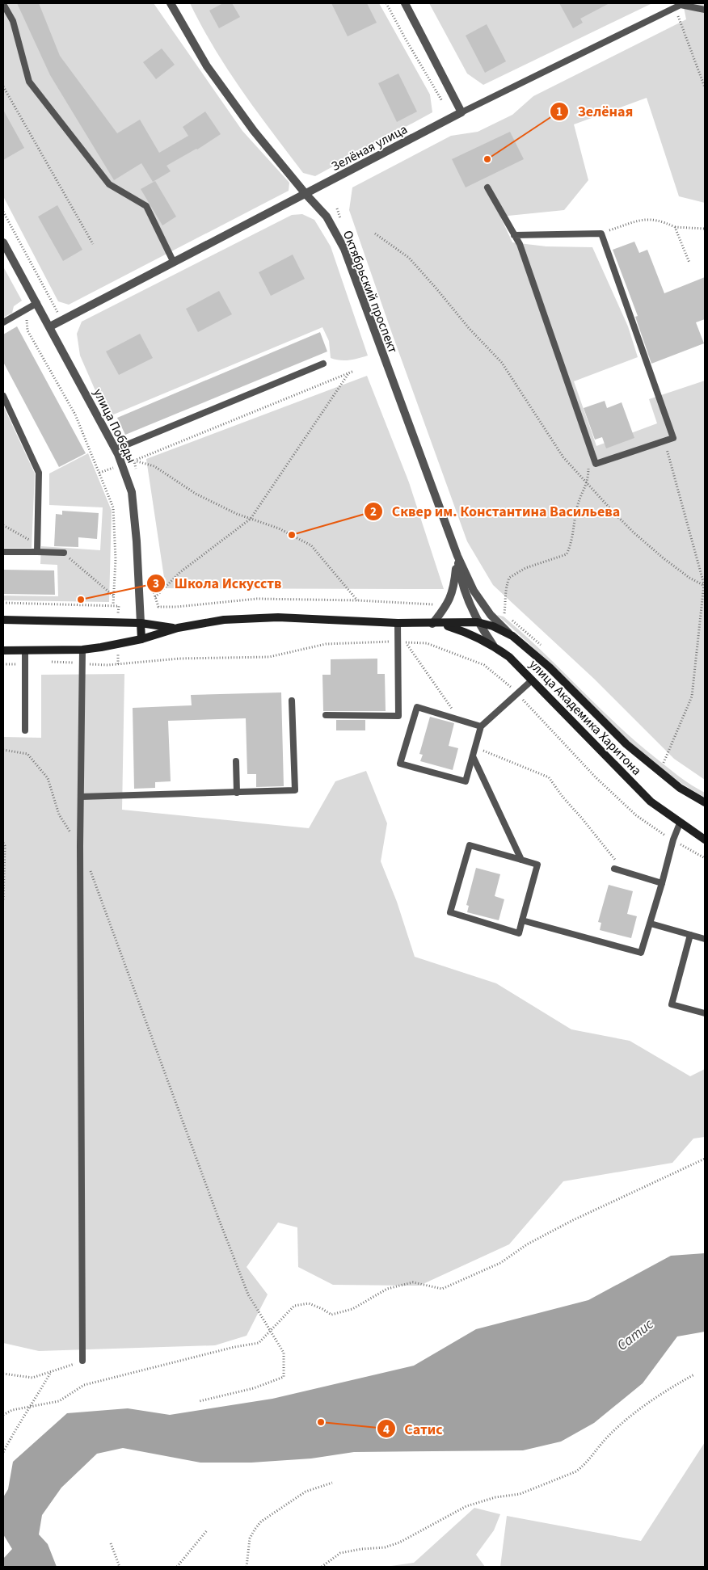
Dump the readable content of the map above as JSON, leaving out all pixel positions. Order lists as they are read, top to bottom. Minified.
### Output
{"streets":{"main road":["улица Победы","улица Академика Харитона"],"street":["Зелёная улица","Октябрьский проспект"]},"crossings":[["Зелёная улица","Октябрьский проспект"],["Зелёная улица","улица Победы"],["Октябрьский проспект","улица Академика Харитона"],["улица Победы","улица Академика Харитона"]],"water":["Сатис"],"places":["Зелёная","Сквер им. Константина Васильева","Школа Искусств","Сатис"]}
